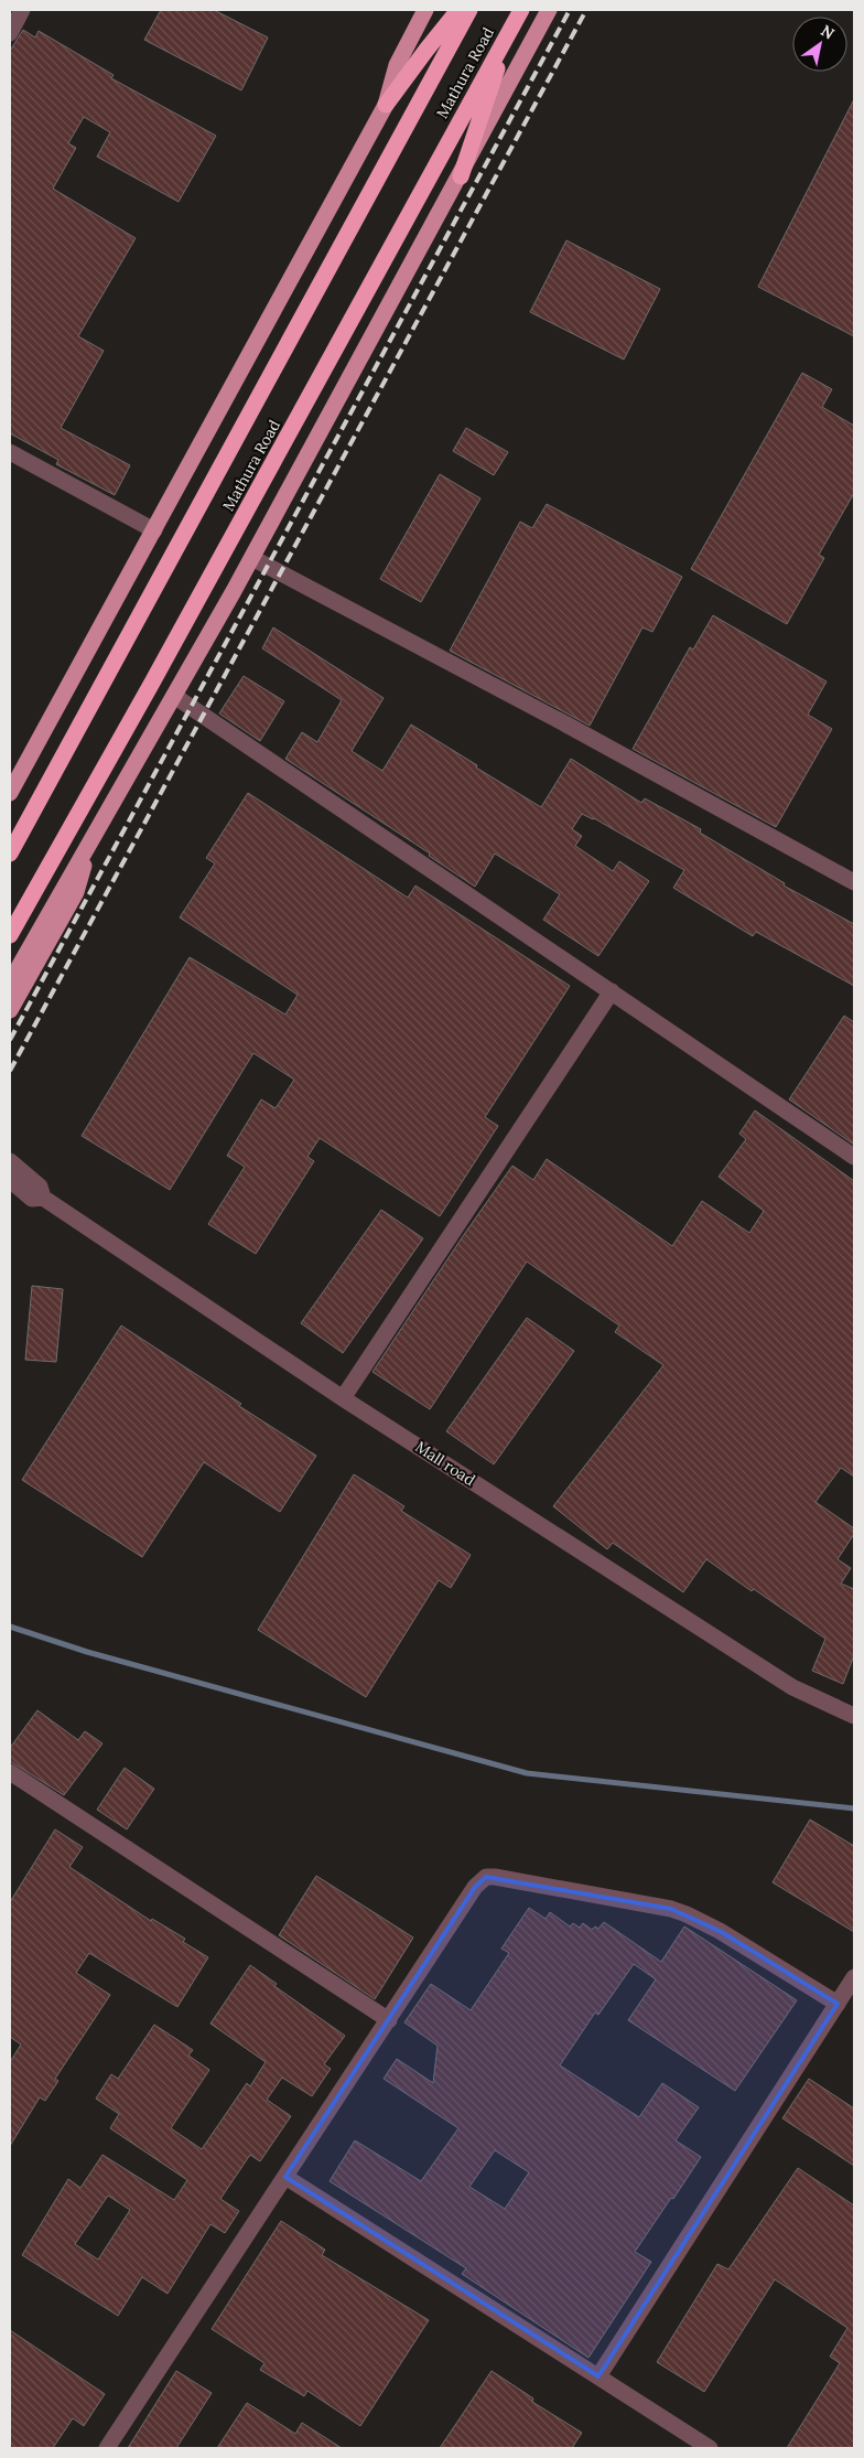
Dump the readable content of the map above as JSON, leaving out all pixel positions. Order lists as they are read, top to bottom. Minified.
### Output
{"streets":{"highway":["Mathura Road"],"street":["Mall road"]},"north":"top right"}
